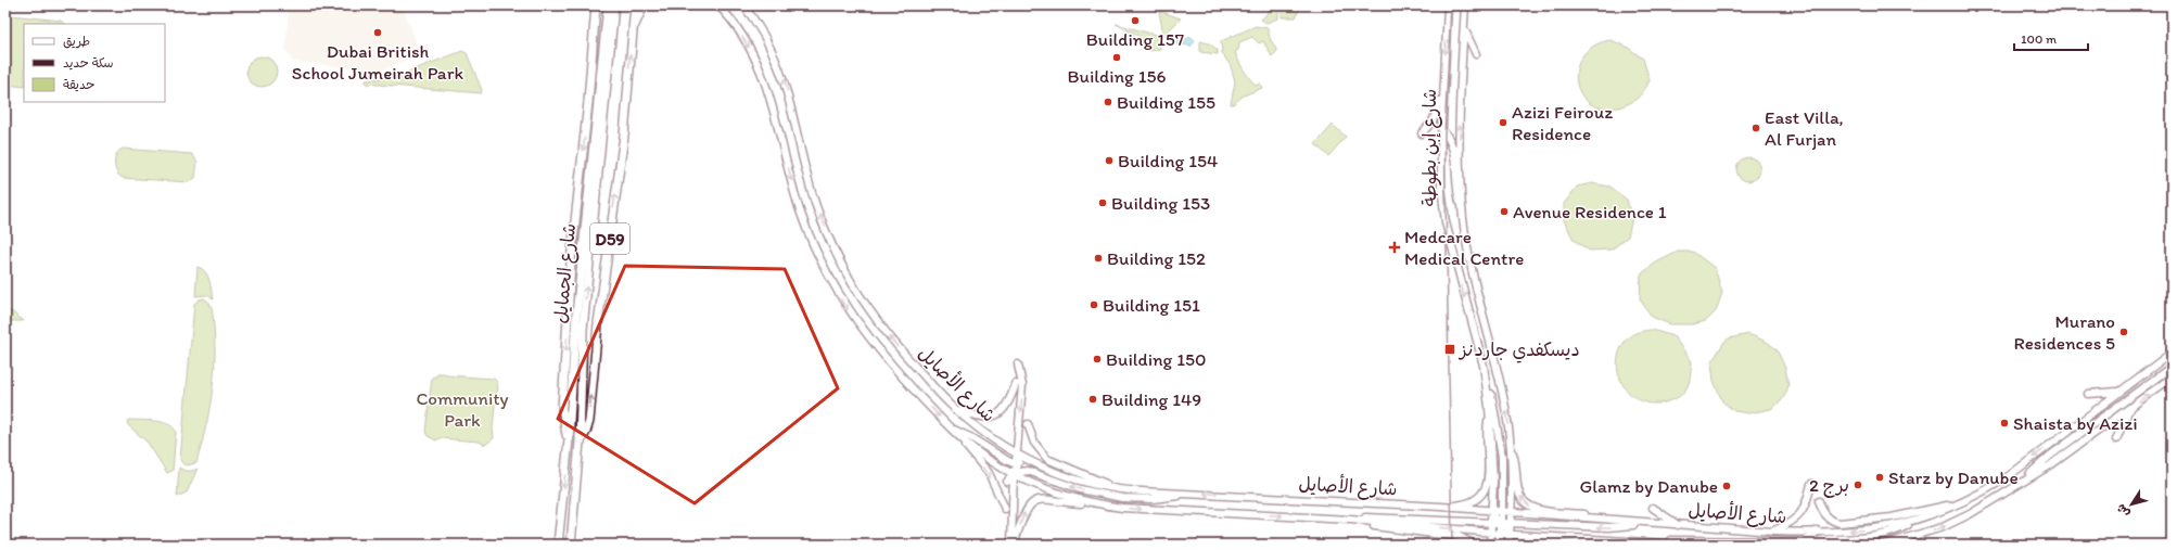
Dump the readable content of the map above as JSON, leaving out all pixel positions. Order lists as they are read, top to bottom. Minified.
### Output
{"streets":{"main road":["شارع إبن بطوطة","D59","شارع الجمايل","شارع الأصايل"]},"crossings":[["شارع إبن بطوطة","شارع الأصايل"],["D59","شارع الجمايل"]],"parks":["Community Park"],"places":{"other":["Building 157","Dubai British School Jumeirah Park","Building 156","Building 155","Azizi Feirouz Residence","East Villa, Al Furjan","Building 154","Building 153","Avenue Residence 1","Building 152","Building 151","Murano Residences 5","Building 150","Building 149","Shaista by Azizi","Starz by Danube","برج 2","Glamz by Danube"],"health":["Medcare Medical Centre"],"transit":["ديسكفدي جاردنز"]},"legend":["طريق","سكة حديد","حديقة"],"scale_bar":"100 m","north":"bottom left"}
